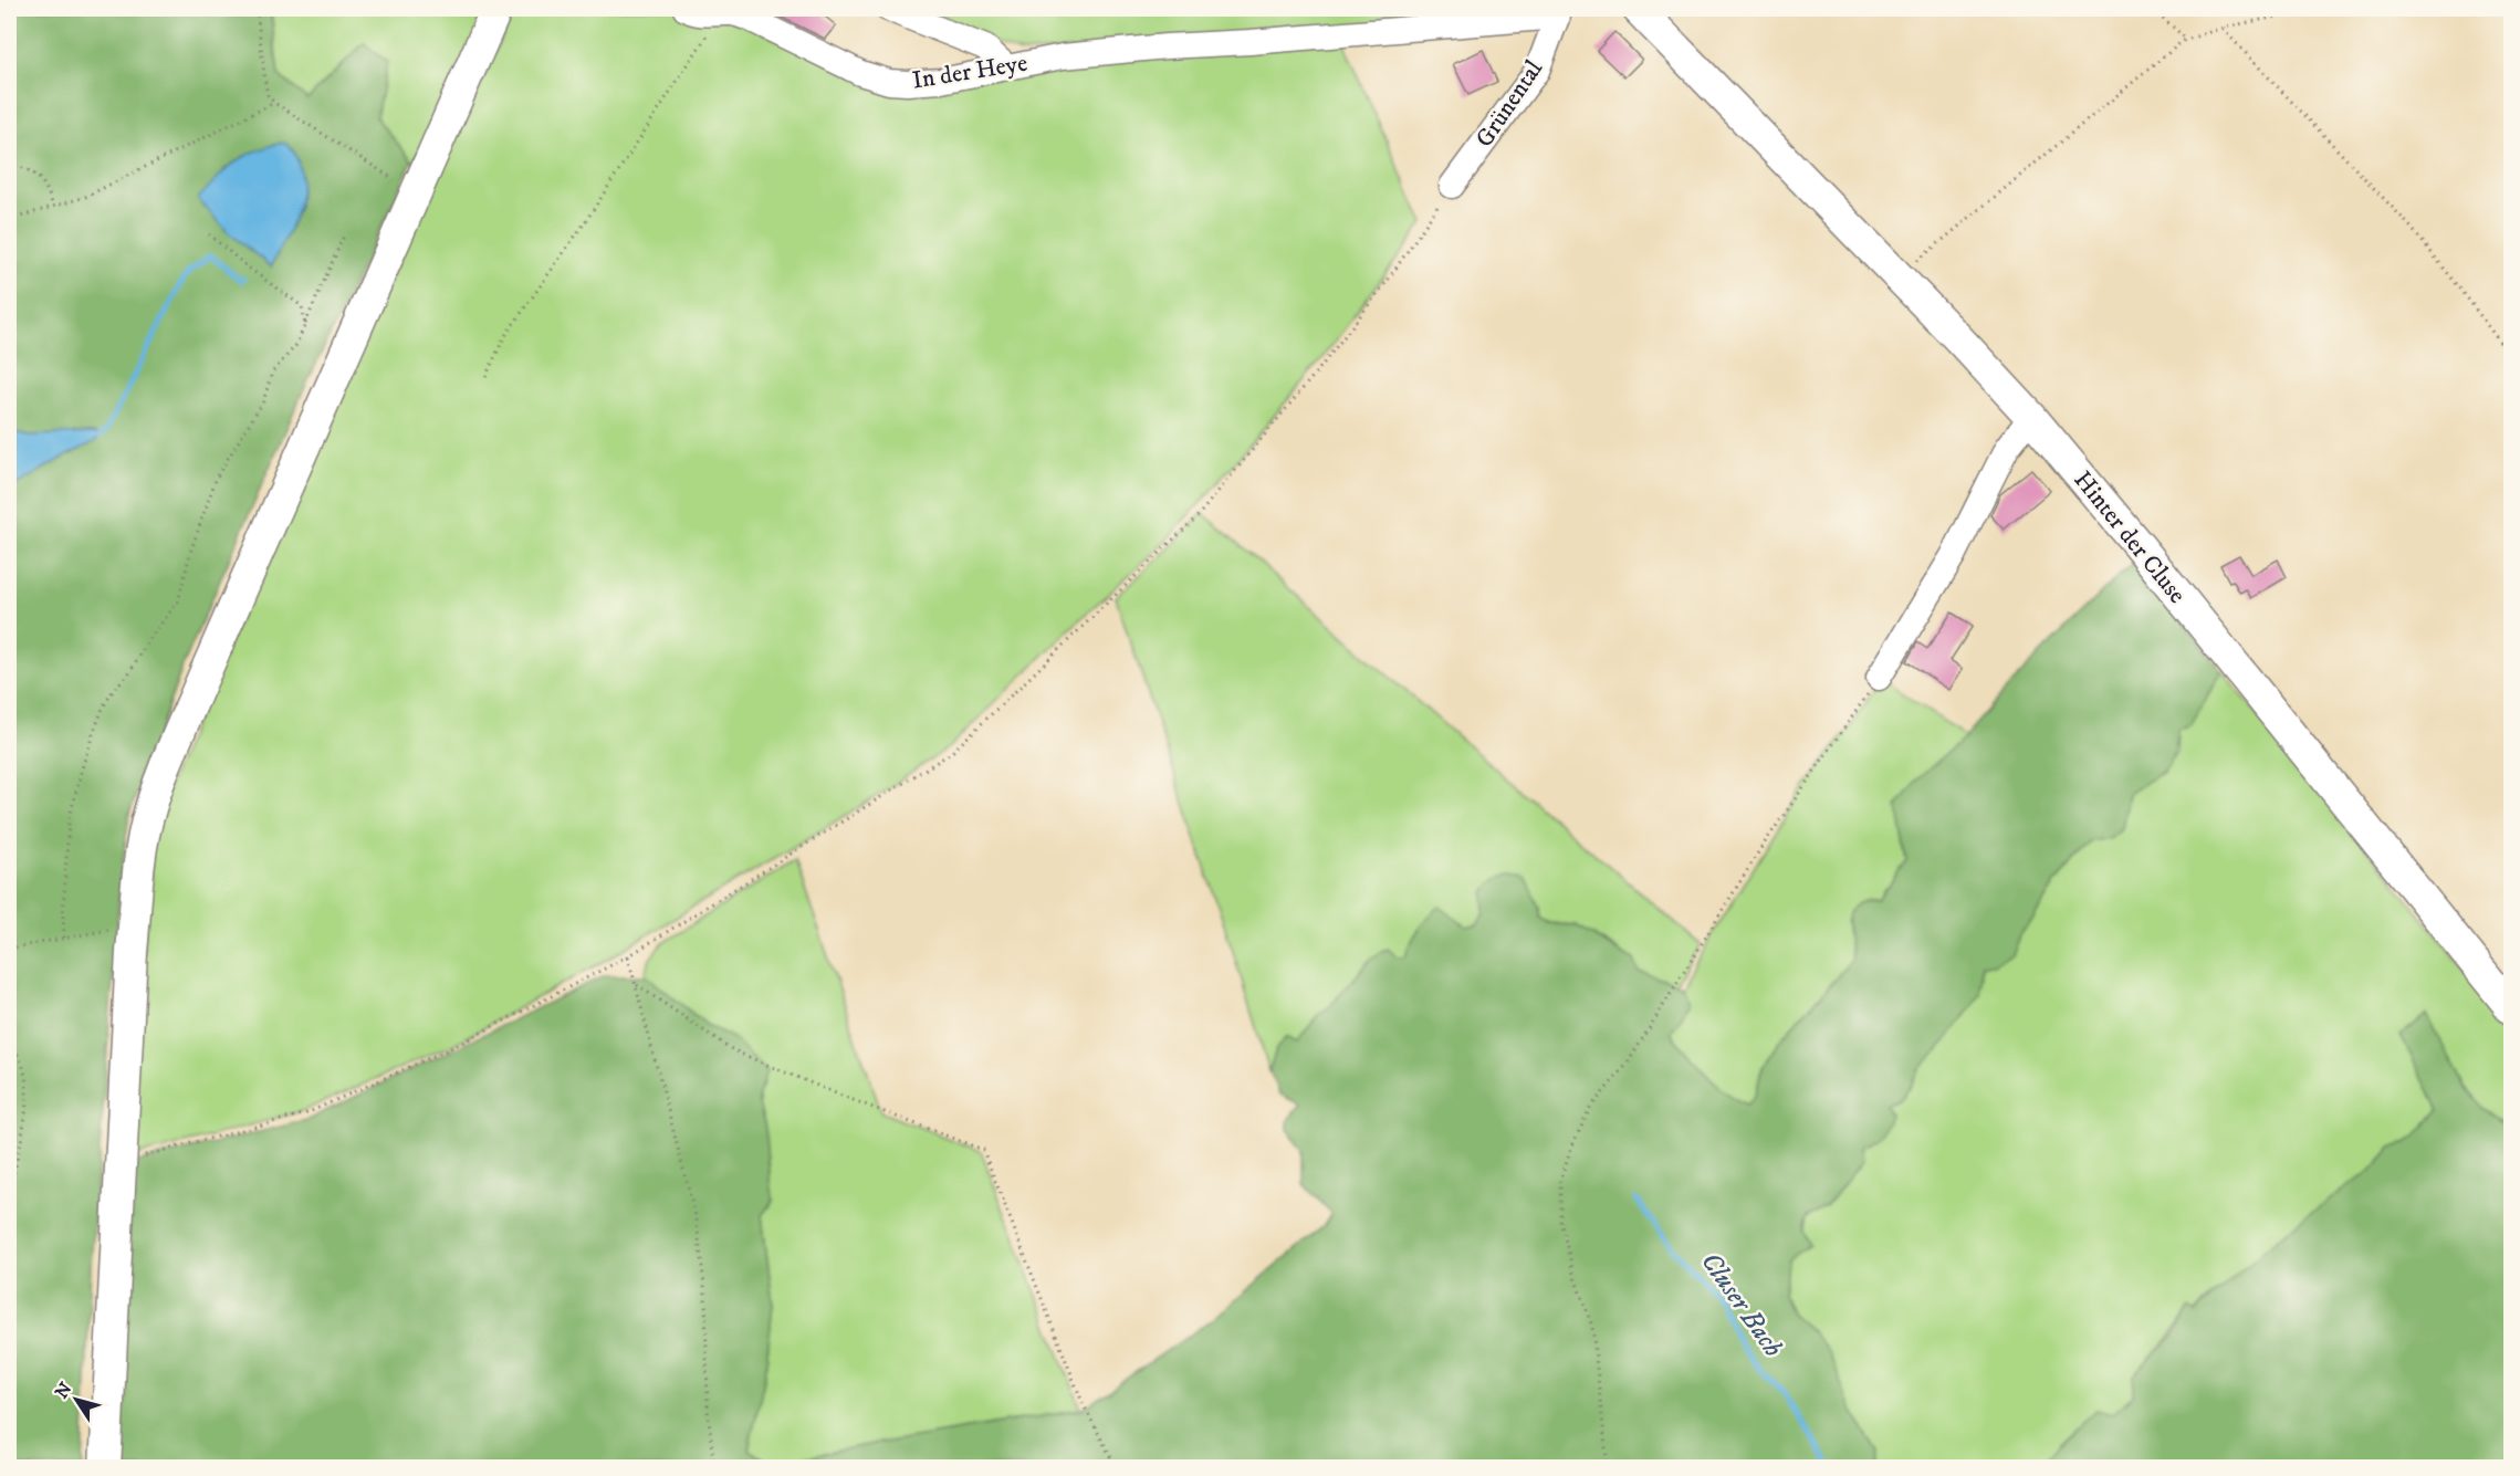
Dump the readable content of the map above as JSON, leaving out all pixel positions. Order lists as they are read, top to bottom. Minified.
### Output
{"streets":{"main road":["Hinter der Cluse"],"street":["In der Heye","Grünental"]},"crossings":[["In der Heye","Grünental"]],"water":["Cluser Bach"],"north":"top left"}
